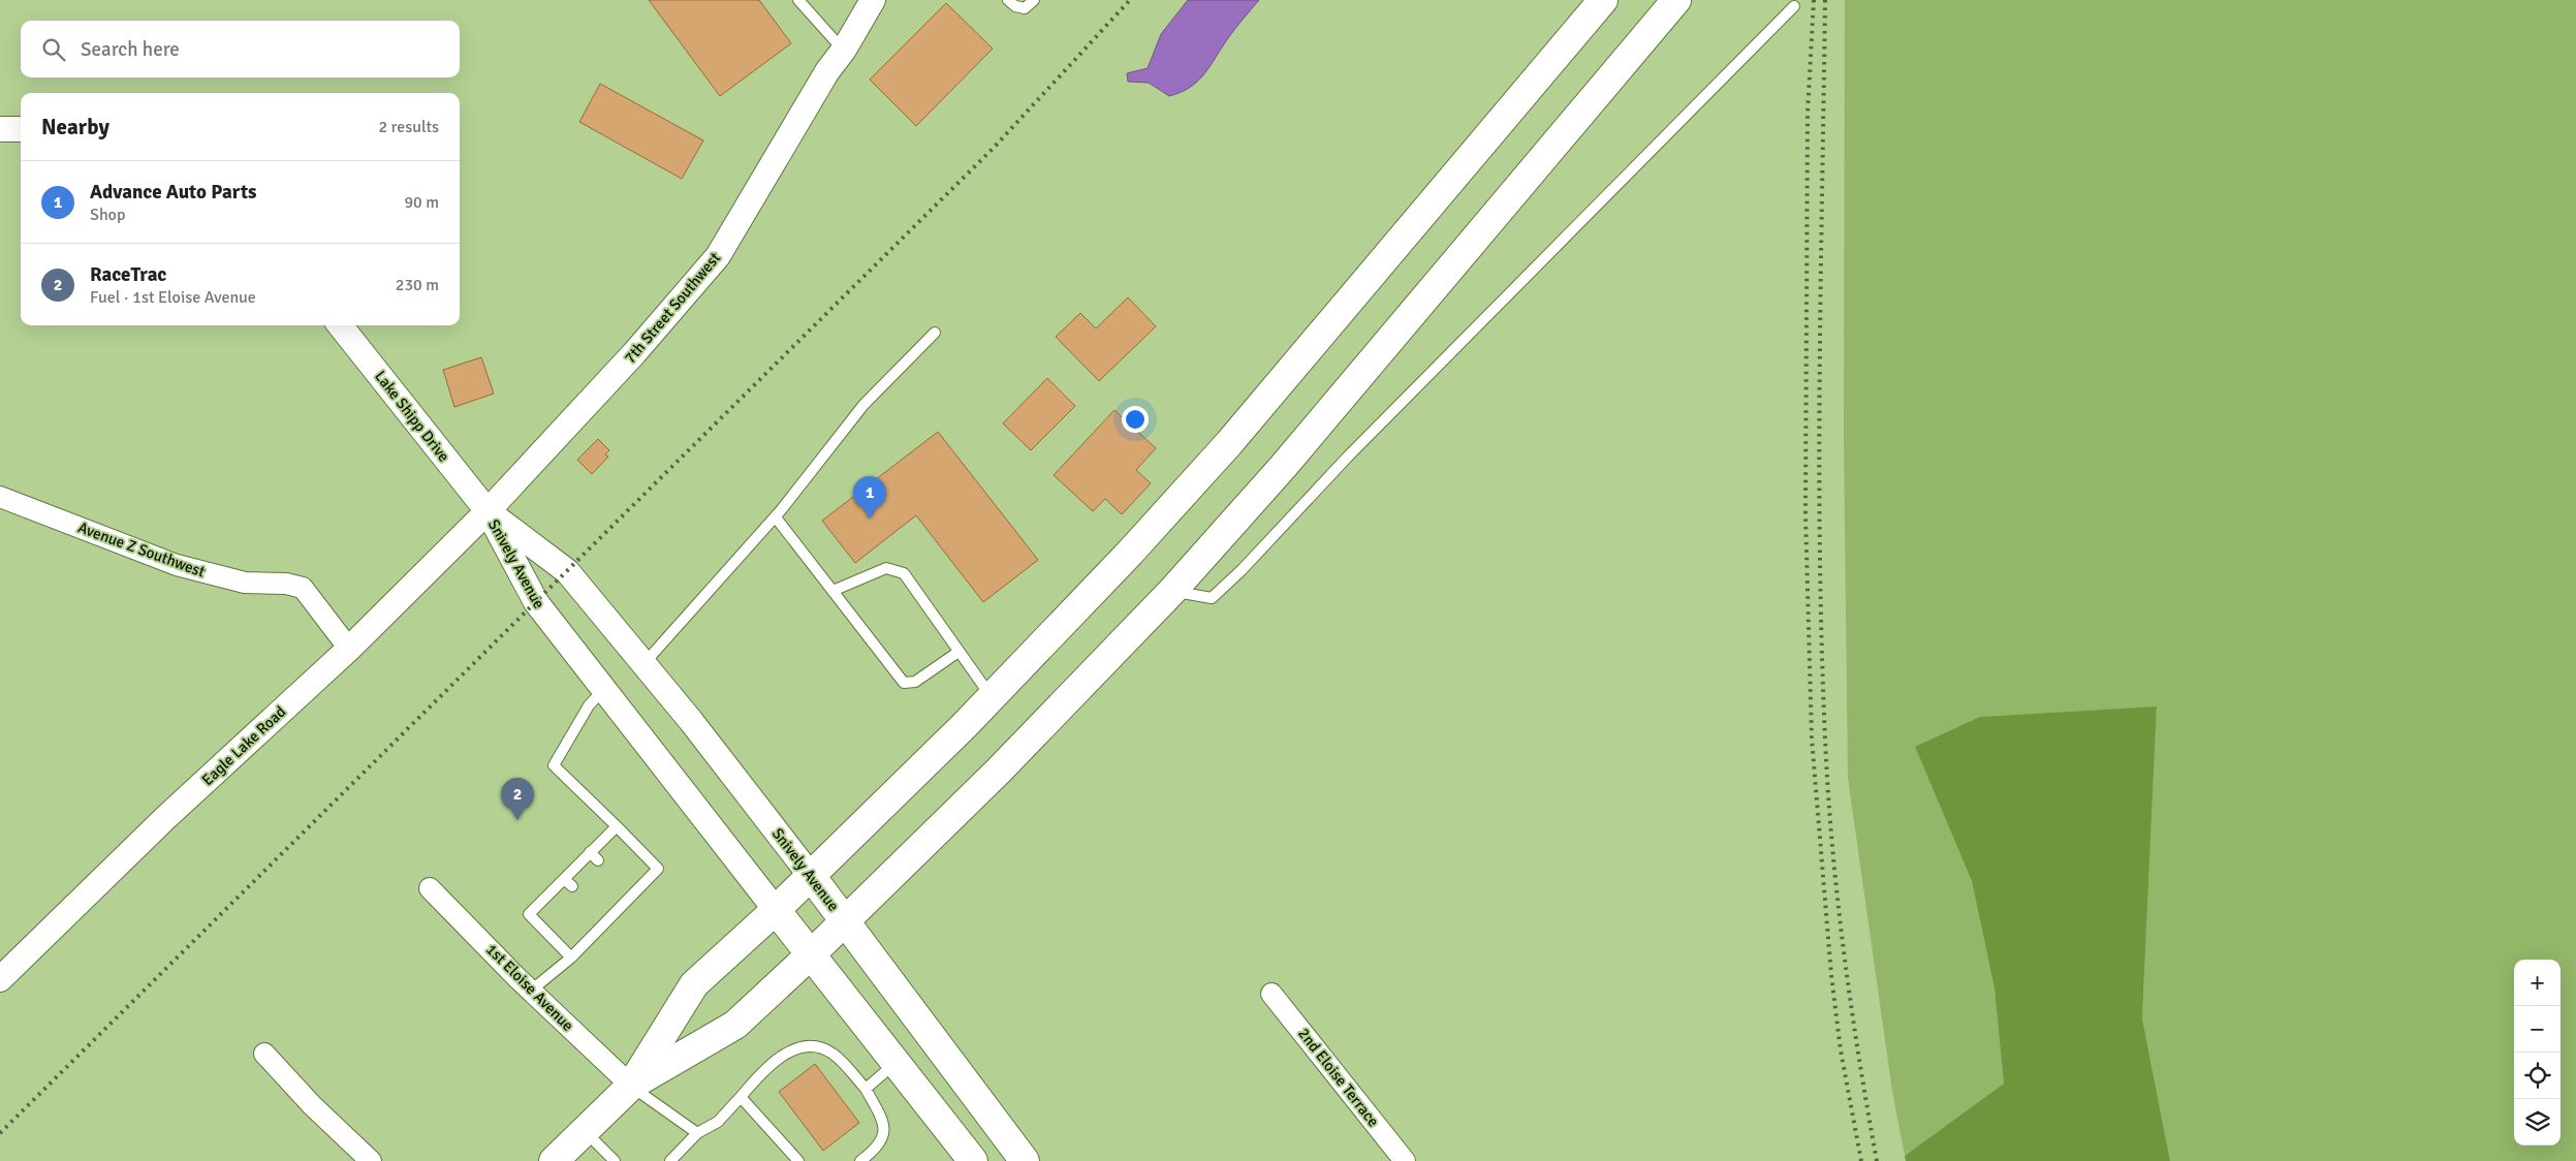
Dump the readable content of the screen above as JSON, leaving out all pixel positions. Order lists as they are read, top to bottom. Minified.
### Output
{"streets":{"main road":["Snively Avenue"],"street":["7th Street Southwest","Lake Shipp Drive","Avenue Z Southwest","Eagle Lake Road","1st Eloise Avenue","2nd Eloise Terrace"]},"crossings":[["7th Street Southwest","Lake Shipp Drive"],["7th Street Southwest","Snively Avenue"],["7th Street Southwest","Eagle Lake Road"],["Lake Shipp Drive","Snively Avenue"],["Lake Shipp Drive","Eagle Lake Road"],["Avenue Z Southwest","Eagle Lake Road"],["Snively Avenue","Eagle Lake Road"]],"page":{"search":"Search here","heading":["Nearby","2 results"],"list":[{"mark":"1","name":"Advance Auto Parts","note":"Shop","value":"90 m"},{"mark":"2","name":"RaceTrac","note":"Fuel · 1st Eloise Avenue","value":"230 m"}],"pins":["1","2"],"map_buttons":["+","−"]}}
